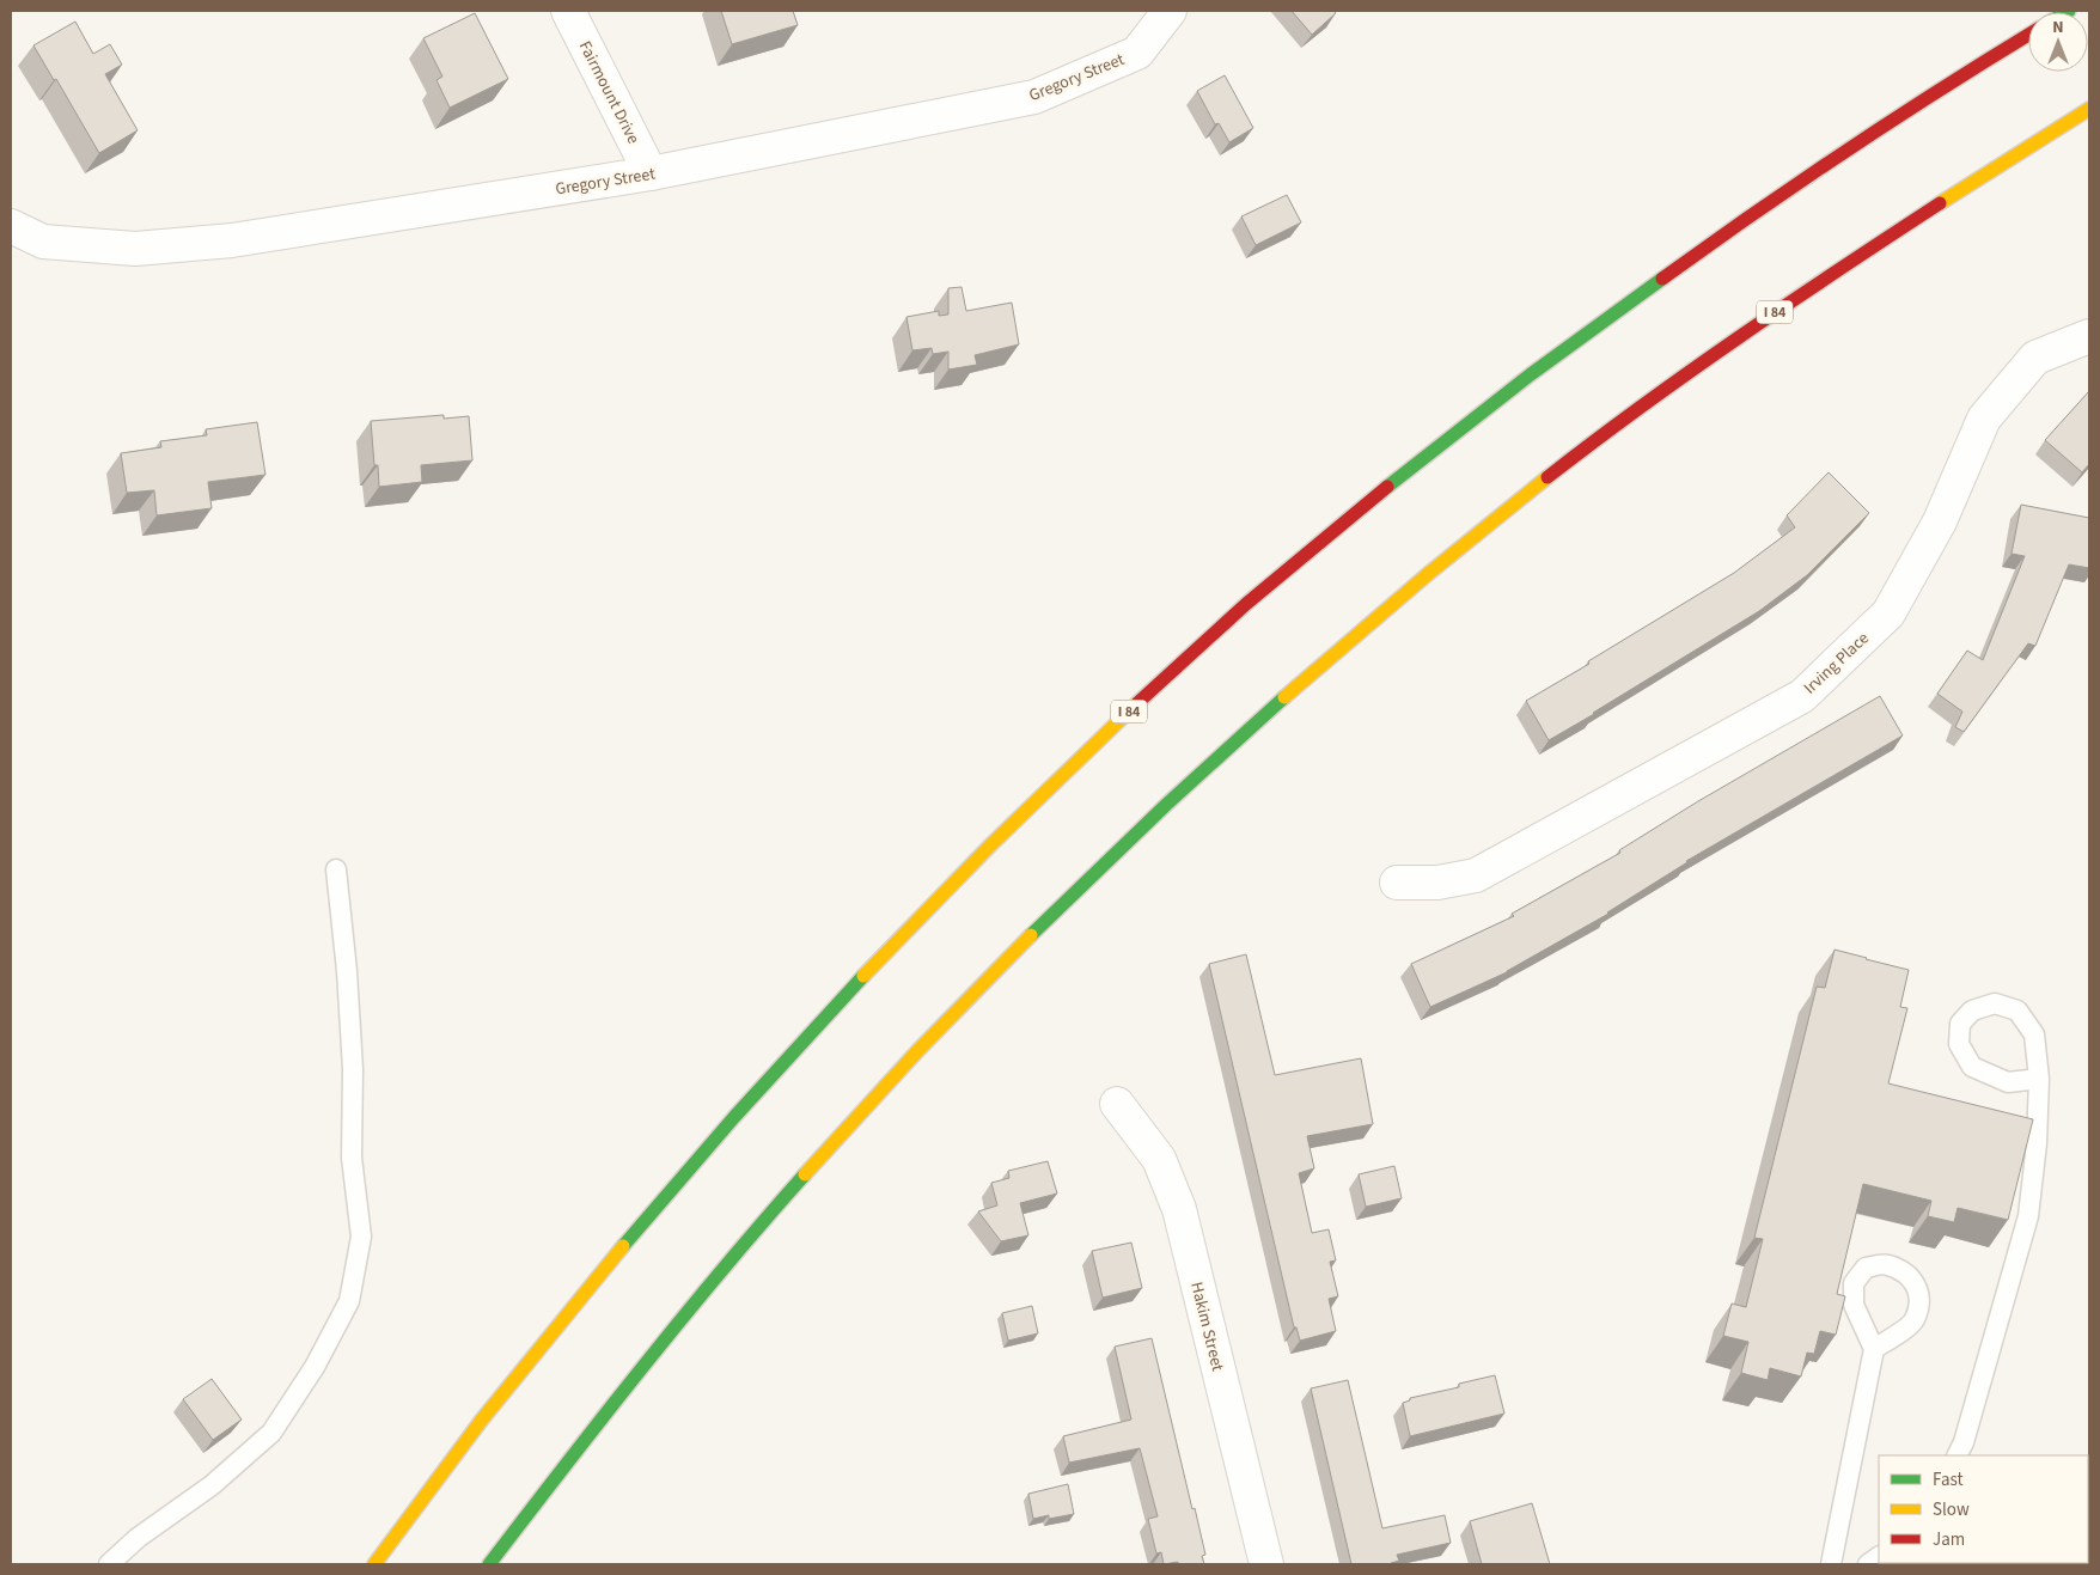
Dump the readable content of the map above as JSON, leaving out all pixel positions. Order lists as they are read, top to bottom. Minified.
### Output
{"streets":{"highway":["I 84"],"street":["Gregory Street","Fairmount Drive","Irving Place","Hakim Street"]},"crossings":[["Gregory Street","Fairmount Drive"]],"legend":["Fast","Slow","Jam"],"north":"top"}
